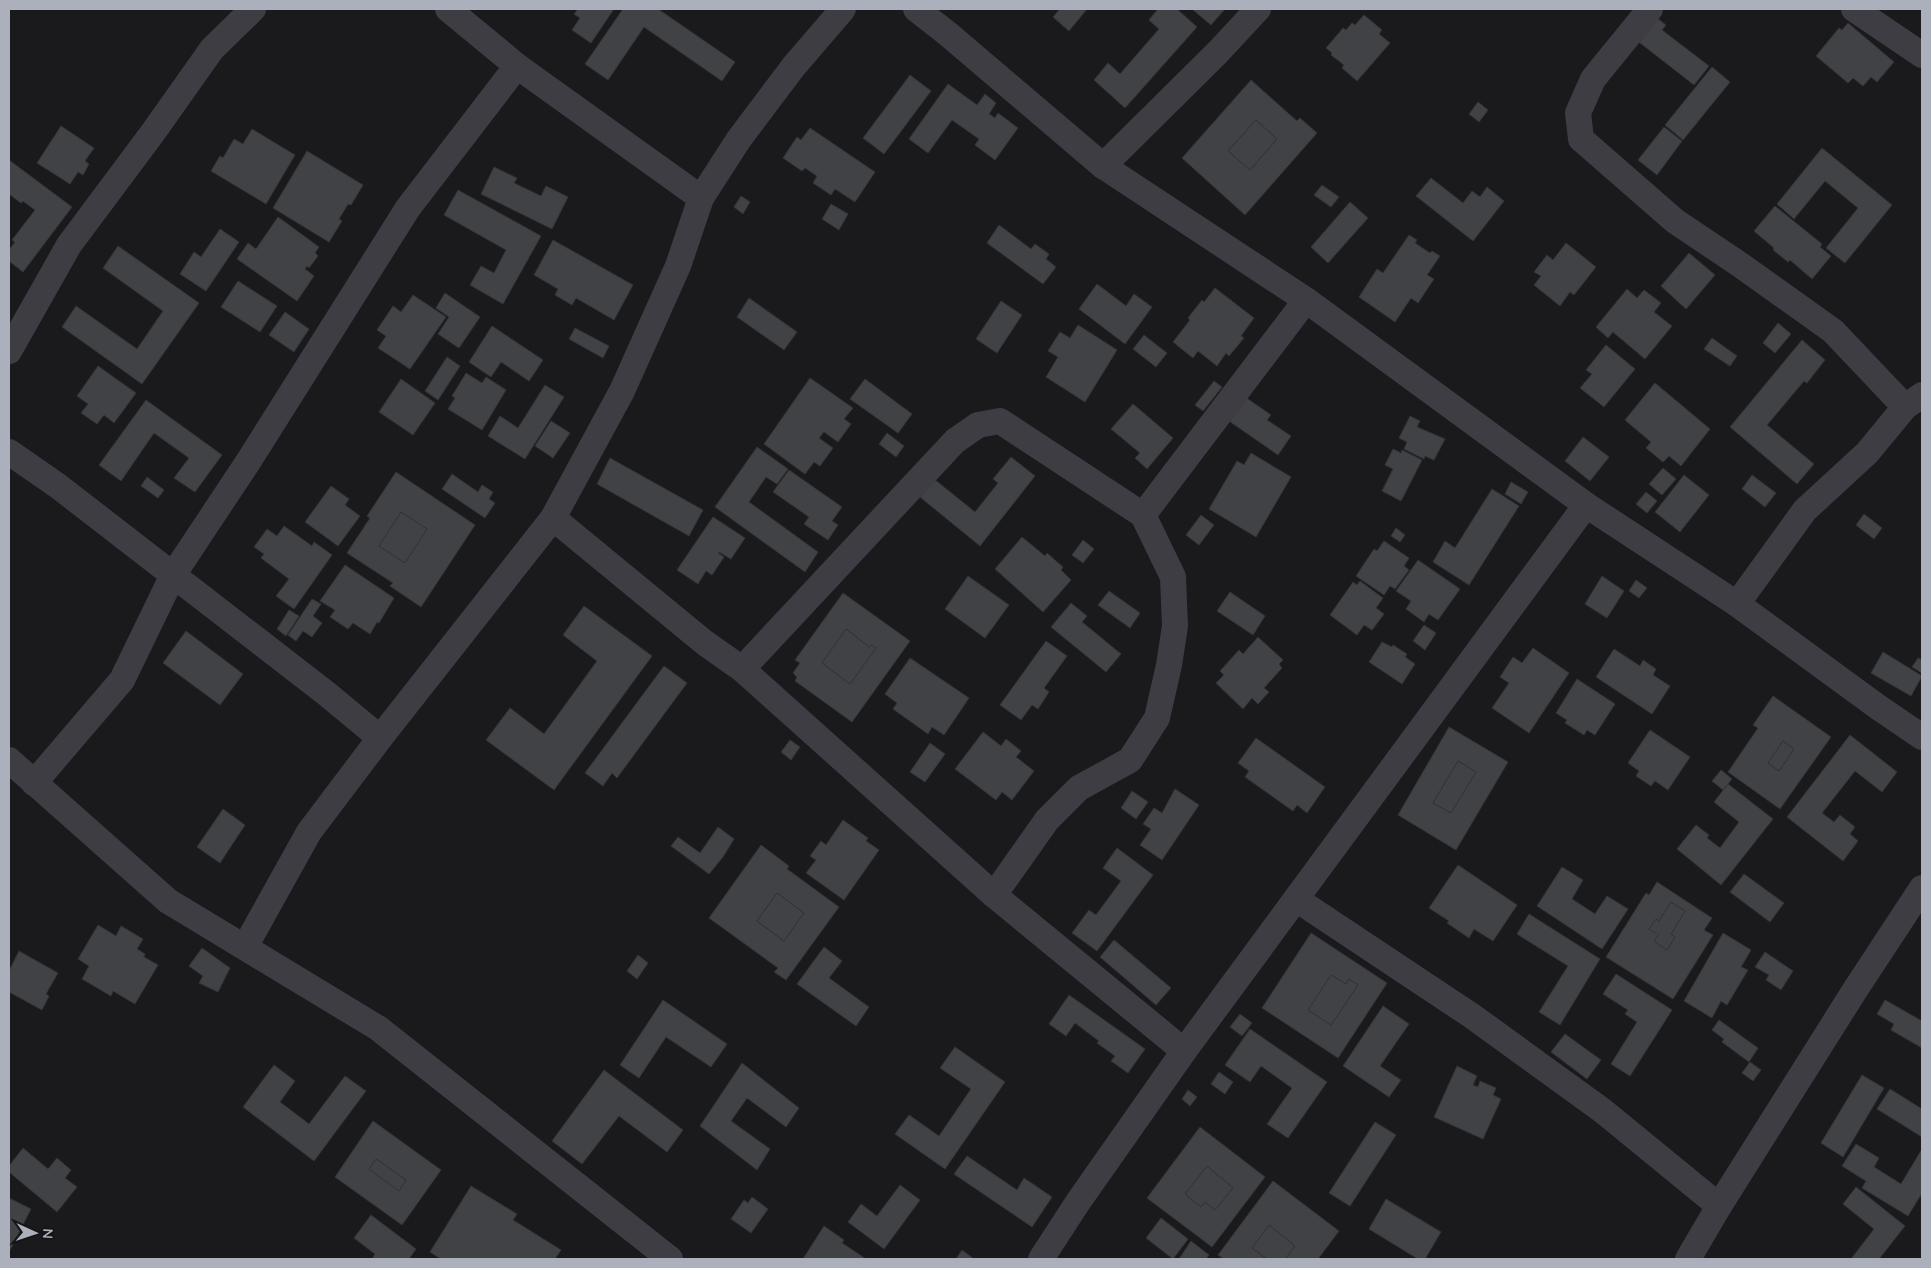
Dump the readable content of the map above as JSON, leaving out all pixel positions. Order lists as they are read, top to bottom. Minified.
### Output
{"north":"right"}
